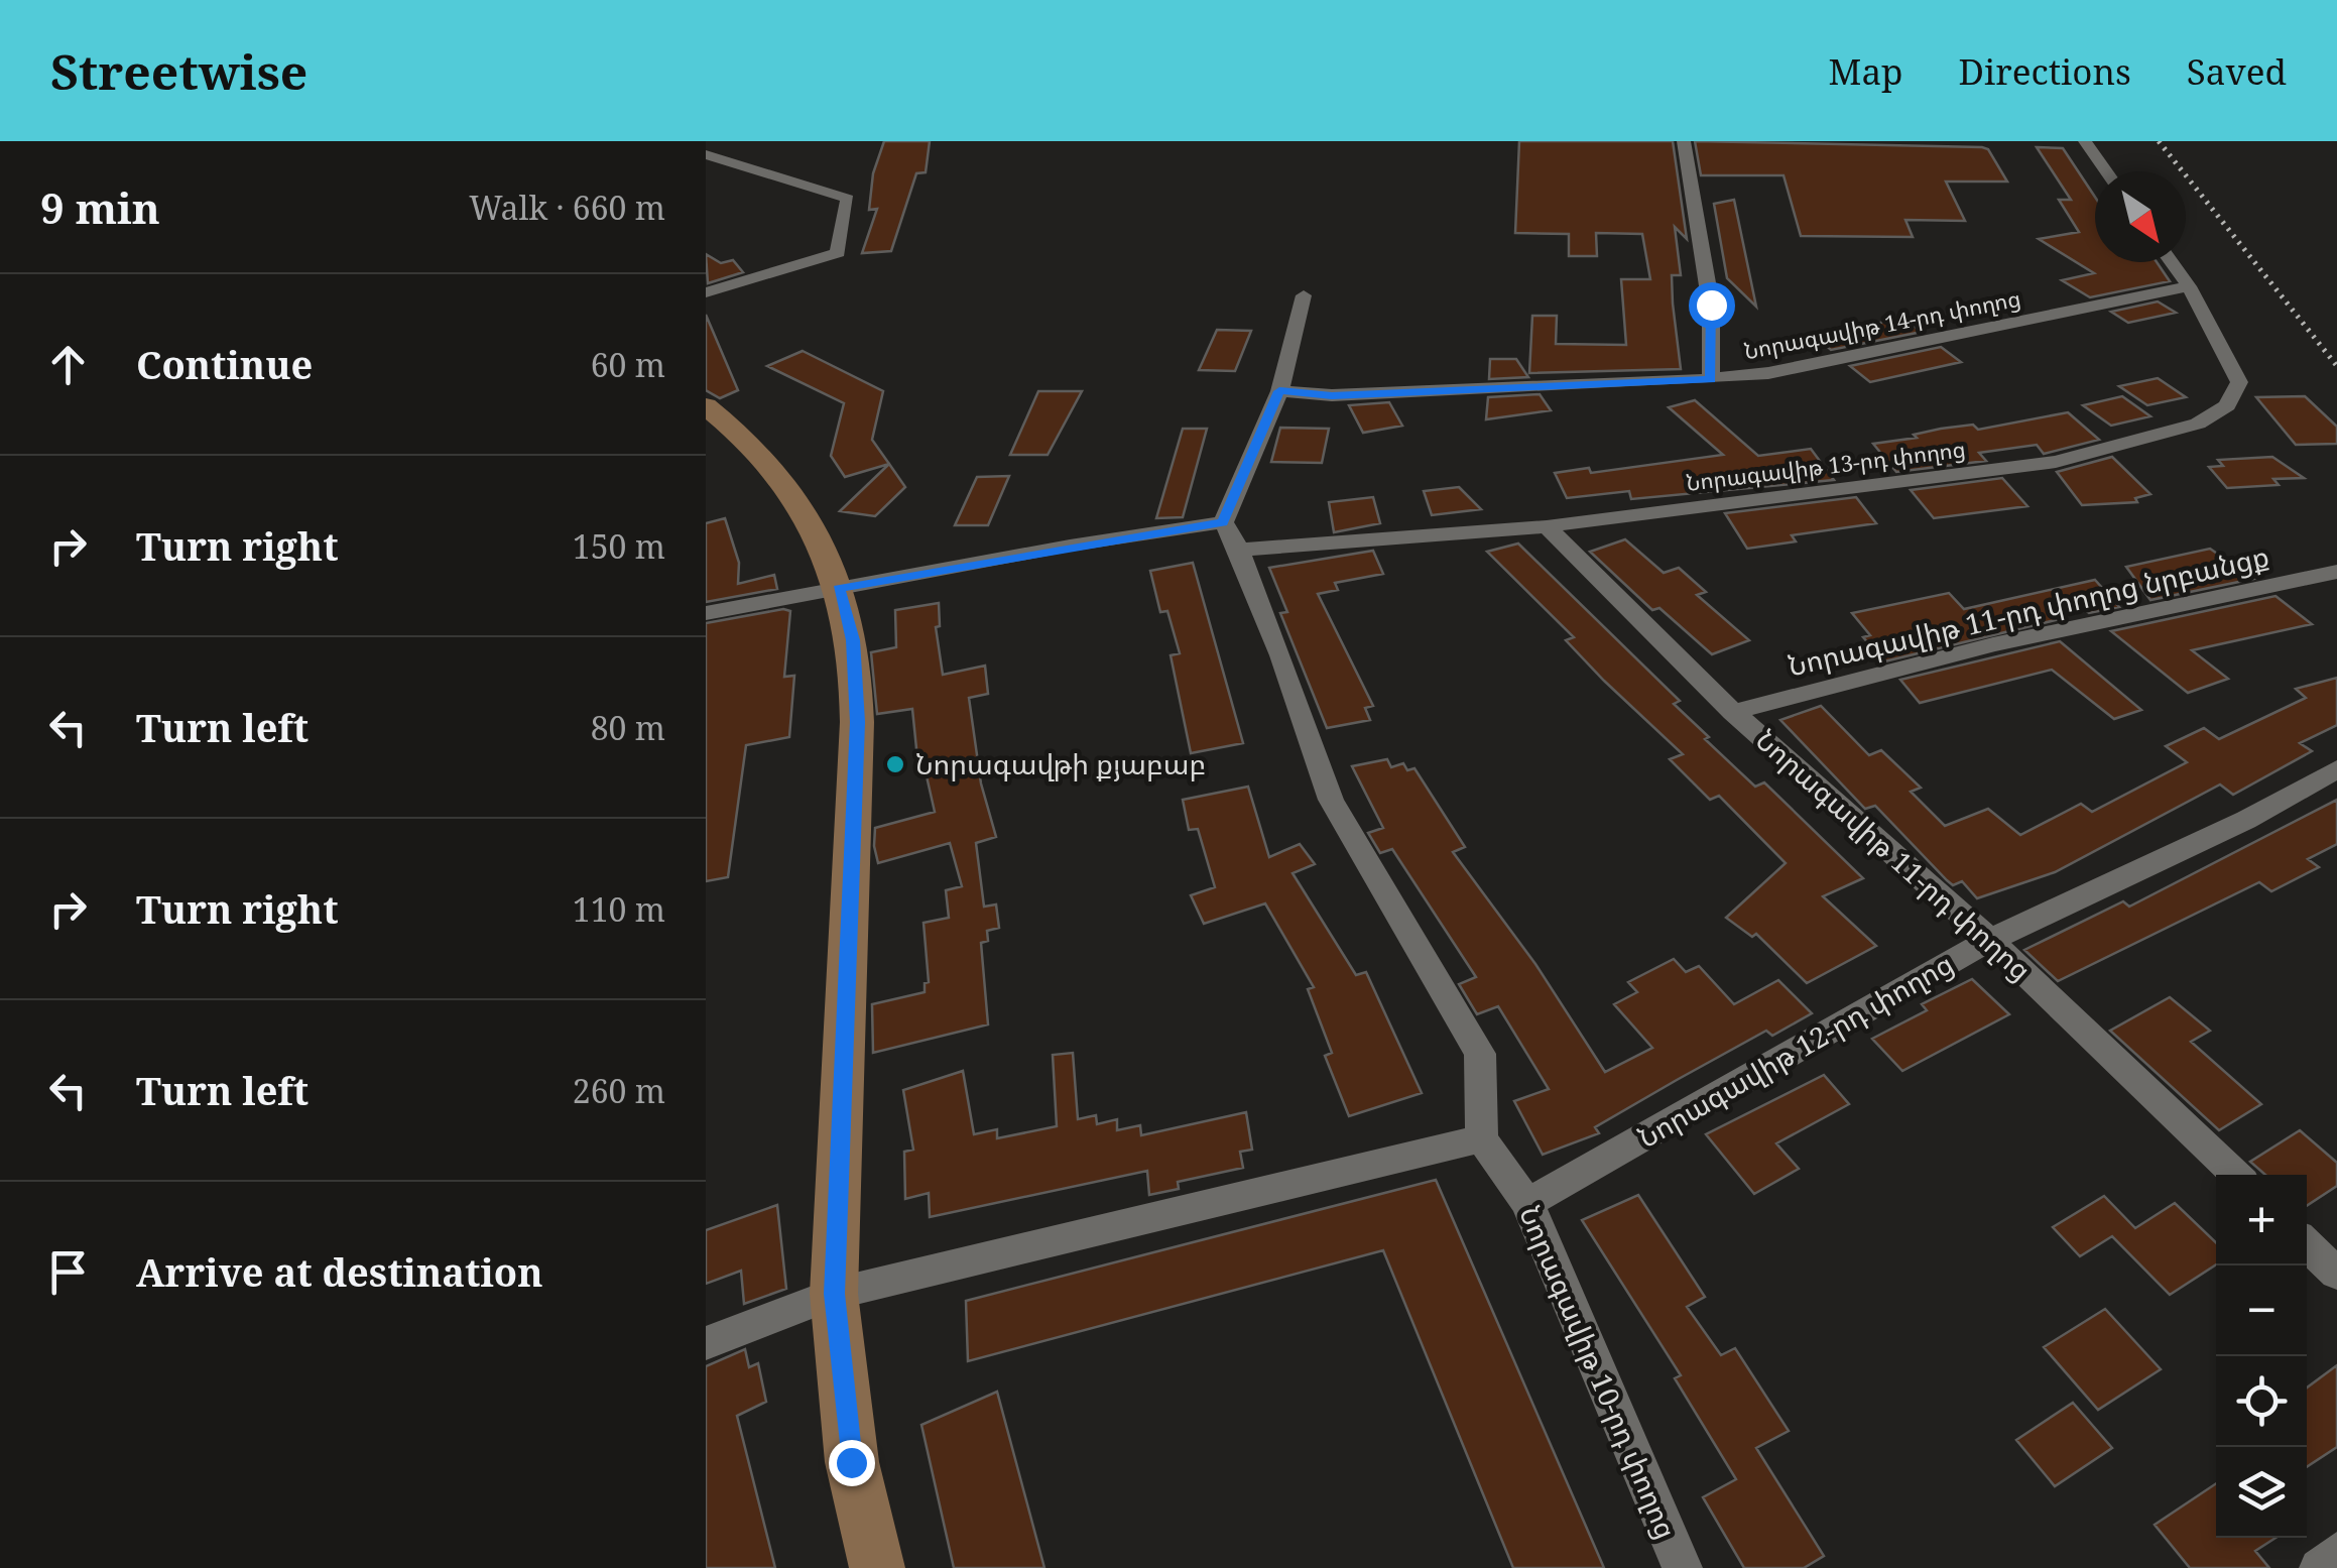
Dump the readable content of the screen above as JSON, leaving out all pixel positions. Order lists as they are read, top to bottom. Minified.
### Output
{"streets":{"street":["Նորագավիթ 14-րդ փողոց","Նորագավիթ 13-րդ փողոց","Նորագավիթ 11-րդ փողոց նրբանցք","Նորագավիթ 11-րդ փողոց","Նորագավիթ 12-րդ փողոց","Նորագավիթ 10-րդ փողոց"]},"crossings":[["Նորագավիթ 14-րդ փողոց","Նորագավիթ 13-րդ փողոց"],["Նորագավիթ 13-րդ փողոց","Նորագավիթ 11-րդ փողոց"],["Նորագավիթ 11-րդ փողոց նրբանցք","Նորագավիթ 11-րդ փողոց"],["Նորագավիթ 11-րդ փողոց","Նորագավիթ 12-րդ փողոց"],["Նորագավիթ 12-րդ փողոց","Նորագավիթ 10-րդ փողոց"]],"places":["Նորագավթի քյաբաբ"],"north":"bottom right","page":{"header":"Streetwise","nav":["Map","Directions","Saved"],"heading":["9 min","Walk · 660 m"],"list":[["Continue","60 m"],["Turn right","150 m"],["Turn left","80 m"],["Turn right","110 m"],["Turn left","260 m"],"Arrive at destination"],"map_buttons":["+","−"]}}
